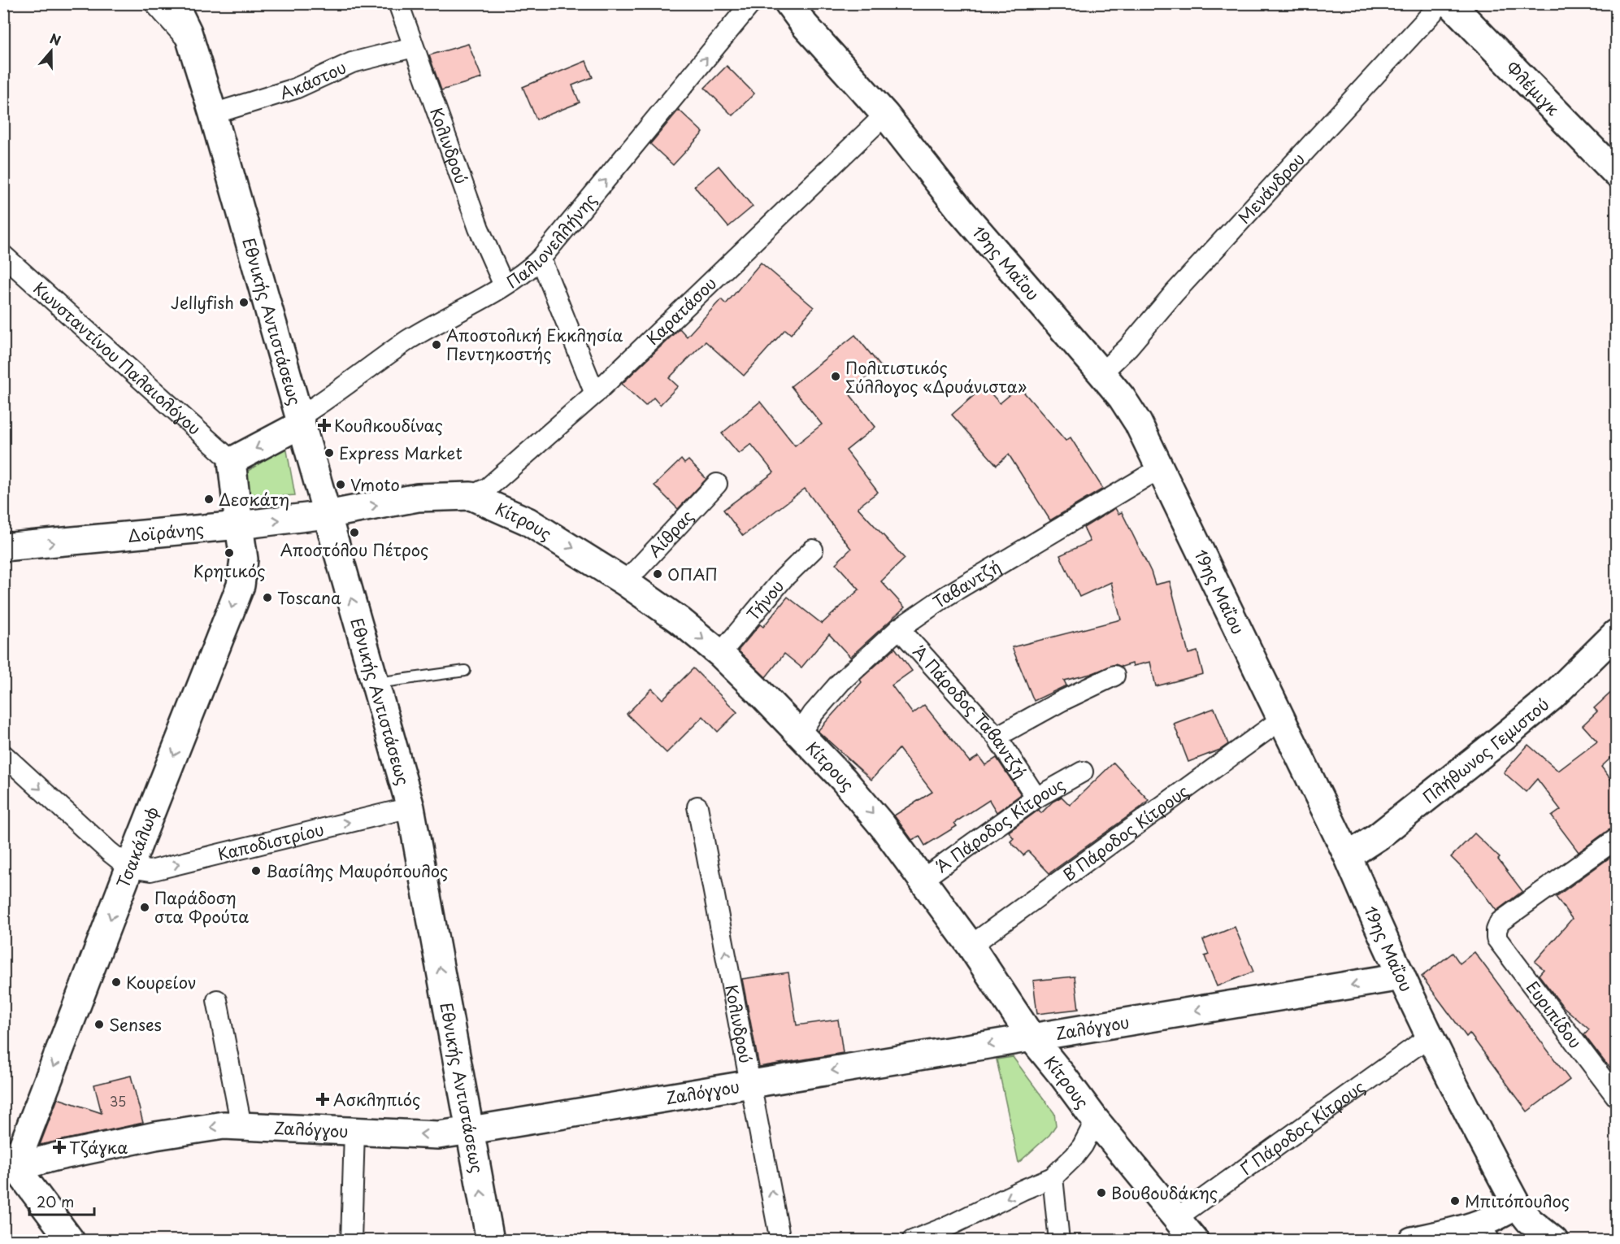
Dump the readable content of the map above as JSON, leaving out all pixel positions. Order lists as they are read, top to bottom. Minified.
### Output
{"streets":{"street":["Ακάστου","Φλέμιγκ","Κολινδρού","Μενάνδρου","Παλιονελλήνης","19ης Μαΐου","Καρατάσου","Εθνικής Αντιστάσεως","Κωνσταντίνου Παλαιολόγου","Κίτρους","Δοϊράνης","Αίθρας","Ταβαντζή","Τήνου","Α΄ Πάροδος Ταβαντζή","Πλήθωνος Γεμιστού","Α΄ Πάροδος Κίτρους","Β΄ Πάροδος Κίτρους","Καποδιστρίου","Τσακάλωφ","Ευριπίδου","Ζαλόγγου","Γ΄ Πάροδος Κίτρους"]},"crossings":[["Ακάστου","Κολινδρού"],["Ακάστου","Εθνικής Αντιστάσεως"],["Κολινδρού","Παλιονελλήνης"],["Κολινδρού","Ζαλόγγου"],["Μενάνδρου","19ης Μαΐου"],["Παλιονελλήνης","Εθνικής Αντιστάσεως"],["19ης Μαΐου","Καρατάσου"],["19ης Μαΐου","Ταβαντζή"],["19ης Μαΐου","Πλήθωνος Γεμιστού"],["19ης Μαΐου","Β΄ Πάροδος Κίτρους"],["19ης Μαΐου","Ζαλόγγου"],["19ης Μαΐου","Γ΄ Πάροδος Κίτρους"],["Καρατάσου","Κίτρους"],["Εθνικής Αντιστάσεως","Κίτρους"],["Εθνικής Αντιστάσεως","Δοϊράνης"],["Εθνικής Αντιστάσεως","Καποδιστρίου"],["Εθνικής Αντιστάσεως","Ζαλόγγου"],["Κωνσταντίνου Παλαιολόγου","Τσακάλωφ"],["Κίτρους","Δοϊράνης"],["Κίτρους","Αίθρας"],["Κίτρους","Ταβαντζή"],["Κίτρους","Τήνου"],["Κίτρους","Α΄ Πάροδος Κίτρους"],["Κίτρους","Β΄ Πάροδος Κίτρους"],["Κίτρους","Ζαλόγγου"],["Κίτρους","Γ΄ Πάροδος Κίτρους"],["Δοϊράνης","Τσακάλωφ"],["Ταβαντζή","Α΄ Πάροδος Ταβαντζή"],["Α΄ Πάροδος Ταβαντζή","Α΄ Πάροδος Κίτρους"],["Καποδιστρίου","Τσακάλωφ"],["Τσακάλωφ","Ζαλόγγου"]],"one_way":["Κολινδρού","Παλιονελλήνης","Κίτρους","Δοϊράνης","Καποδιστρίου","Τσακάλωφ","Ζαλόγγου"],"places":{"other":["Jellyfish","Αποστολική Εκκλησία Πεντηκοστής","Πολιτιστικός Σύλλογος «Δρυάνιστα»","Express Market","Vmoto","Δεσκάτη","Αποστόλου Πέτρος","Κρητικός","ΟΠΑΠ","Toscana","Βασίλης Μαυρόπουλος","Παράδοση στα Φρούτα","Κουρείον","Senses","Βουβουδάκης","Μπιτόπουλος"],"health":["Κουλκουδίνας","Ασκληπιός","Τζάγκα"]},"house_numbers":["35"],"scale_bar":"20 m","north":"top"}
